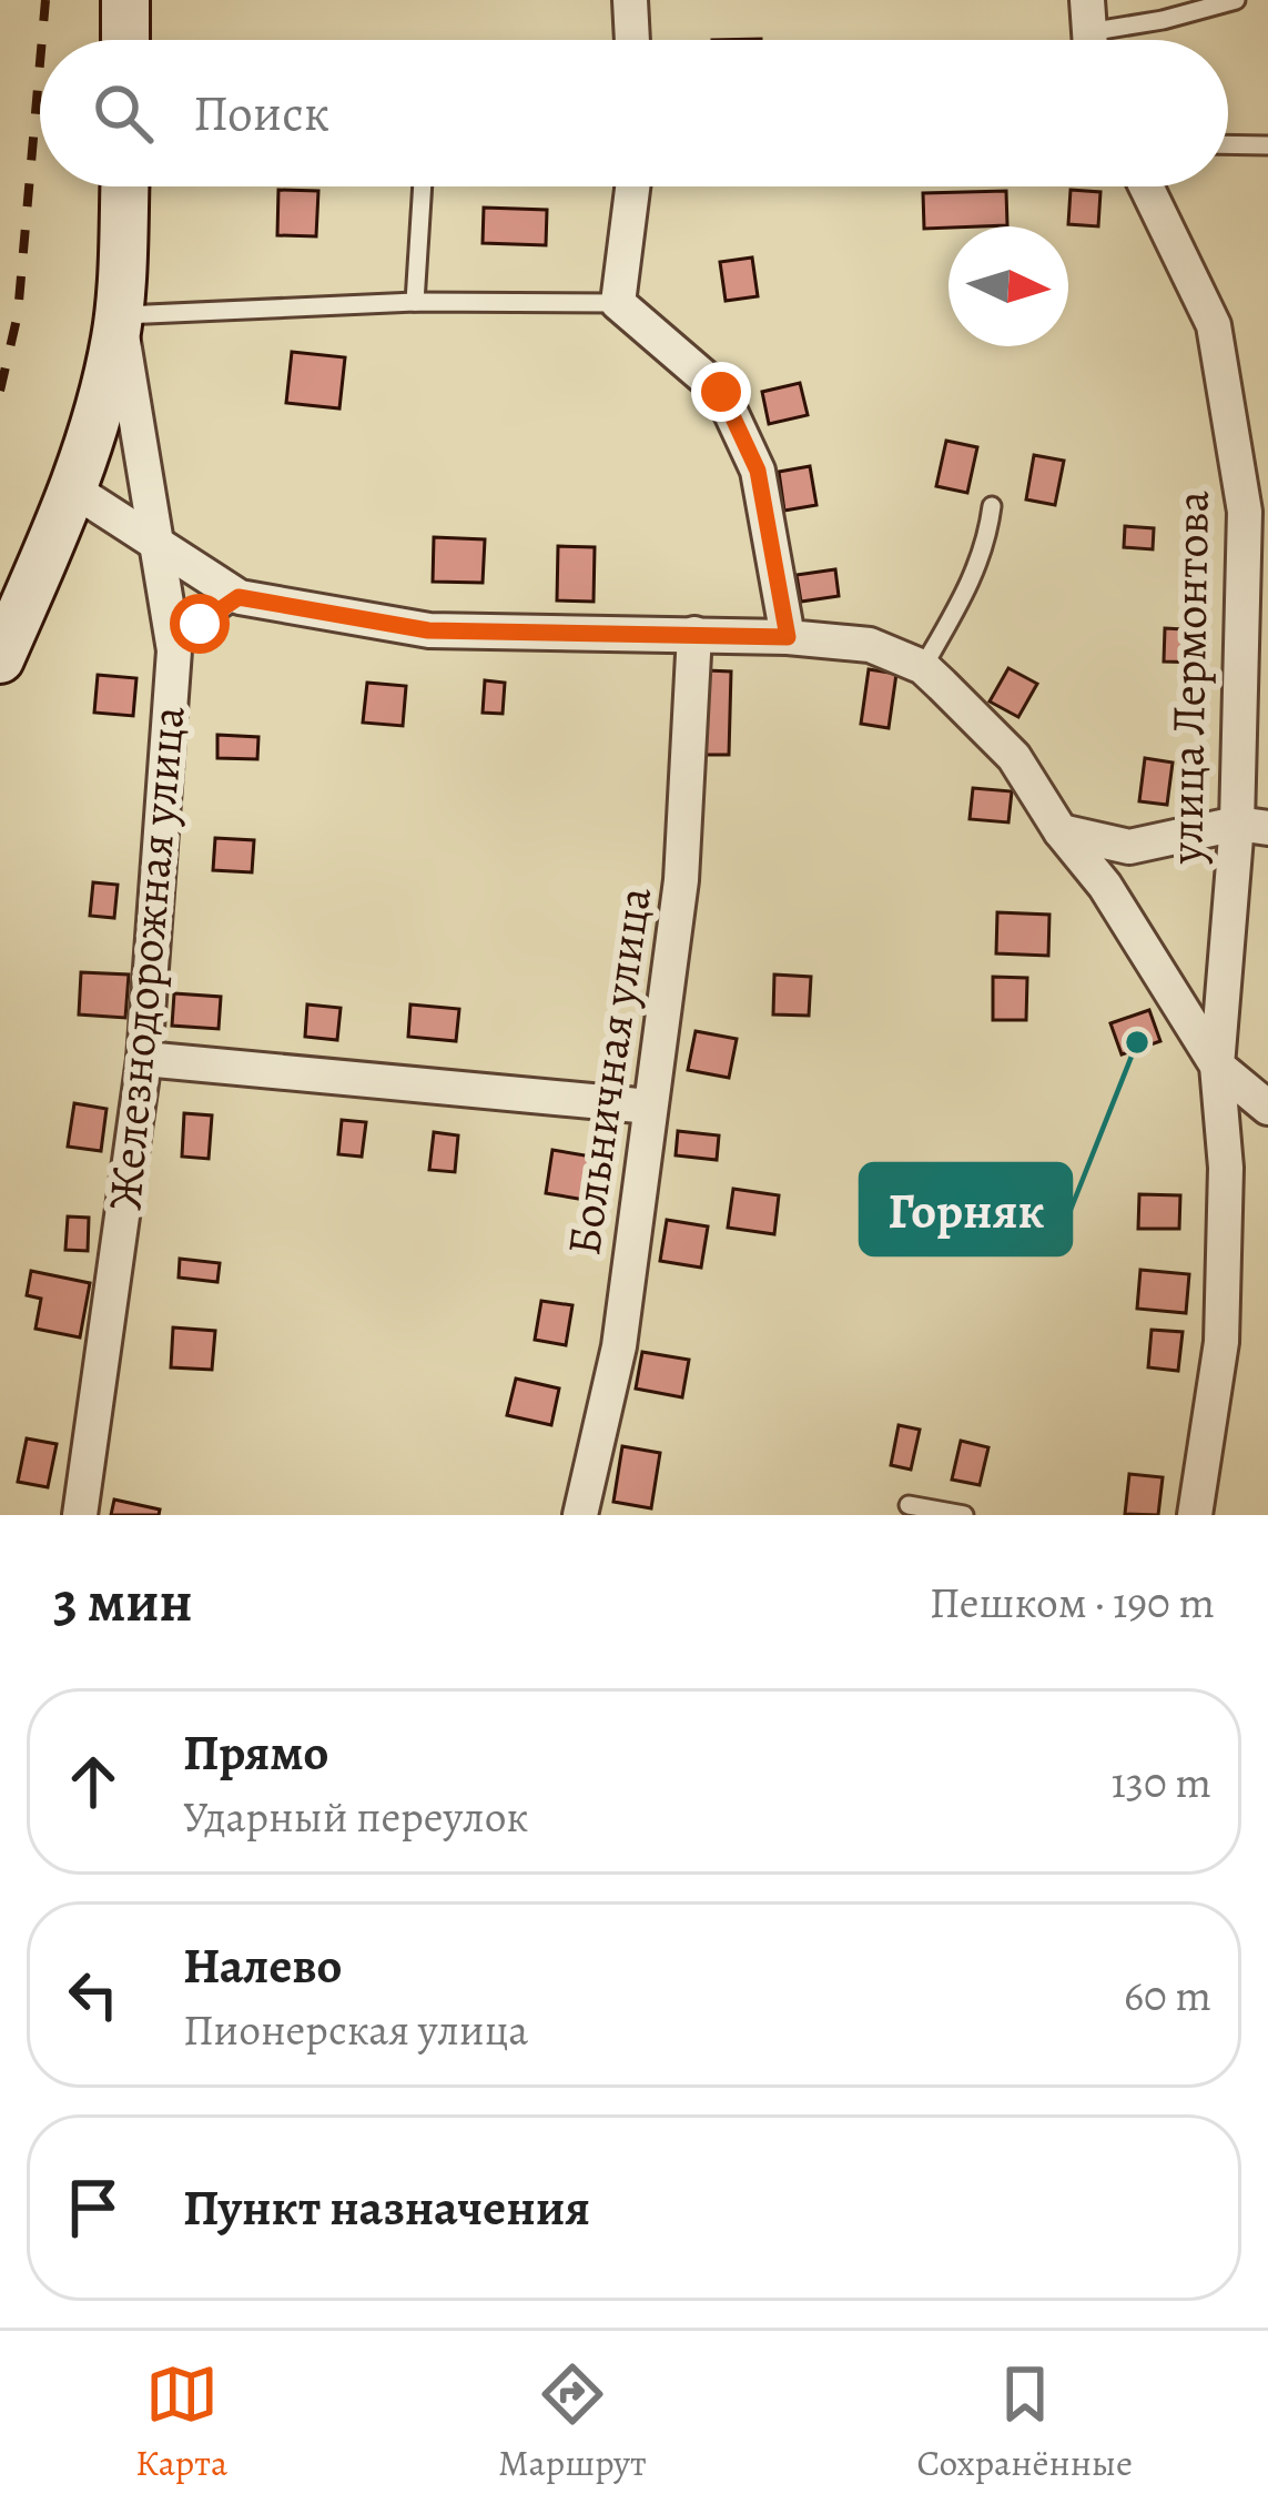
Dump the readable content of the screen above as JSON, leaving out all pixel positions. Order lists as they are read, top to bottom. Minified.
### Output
{"streets":{"street":["улица Лермонтова","Железнодорожная улица","Больничная улица"]},"places":["Горняк"],"north":"right","page":{"search":"Поиск","heading":["3 мин","Пешком · 190 m"],"list":[["Прямо","Ударный переулок","130 m"],["Налево","Пионерская улица","60 m"],"Пункт назначения"],"nav":["Карта","Маршрут","Сохранённые"]}}
